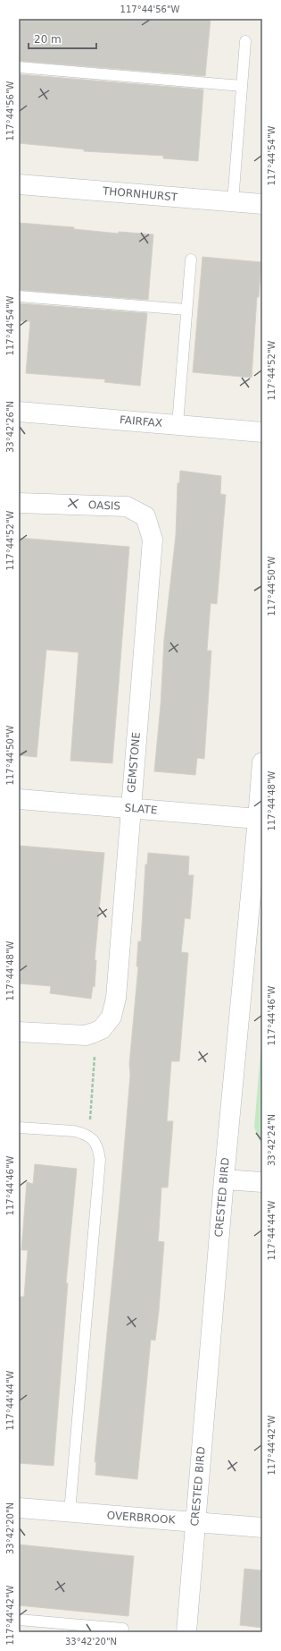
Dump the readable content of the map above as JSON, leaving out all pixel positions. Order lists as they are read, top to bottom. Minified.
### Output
{"streets":{"street":["THORNHURST","FAIRFAX","OASIS","GEMSTONE","SLATE","CRESTED BIRD","OVERBROOK"]},"crossings":[["OASIS","GEMSTONE"],["GEMSTONE","SLATE"],["SLATE","CRESTED BIRD"],["CRESTED BIRD","OVERBROOK"]],"scale_bar":"20 m","coordinates":["117°44'56\"W","117°44'54\"W","117°44'52\"W","33°42'26\"N","117°44'50\"W","117°44'48\"W","117°44'46\"W","33°42'24\"N","117°44'44\"W","117°44'42\"W","33°42'20\"N"]}
